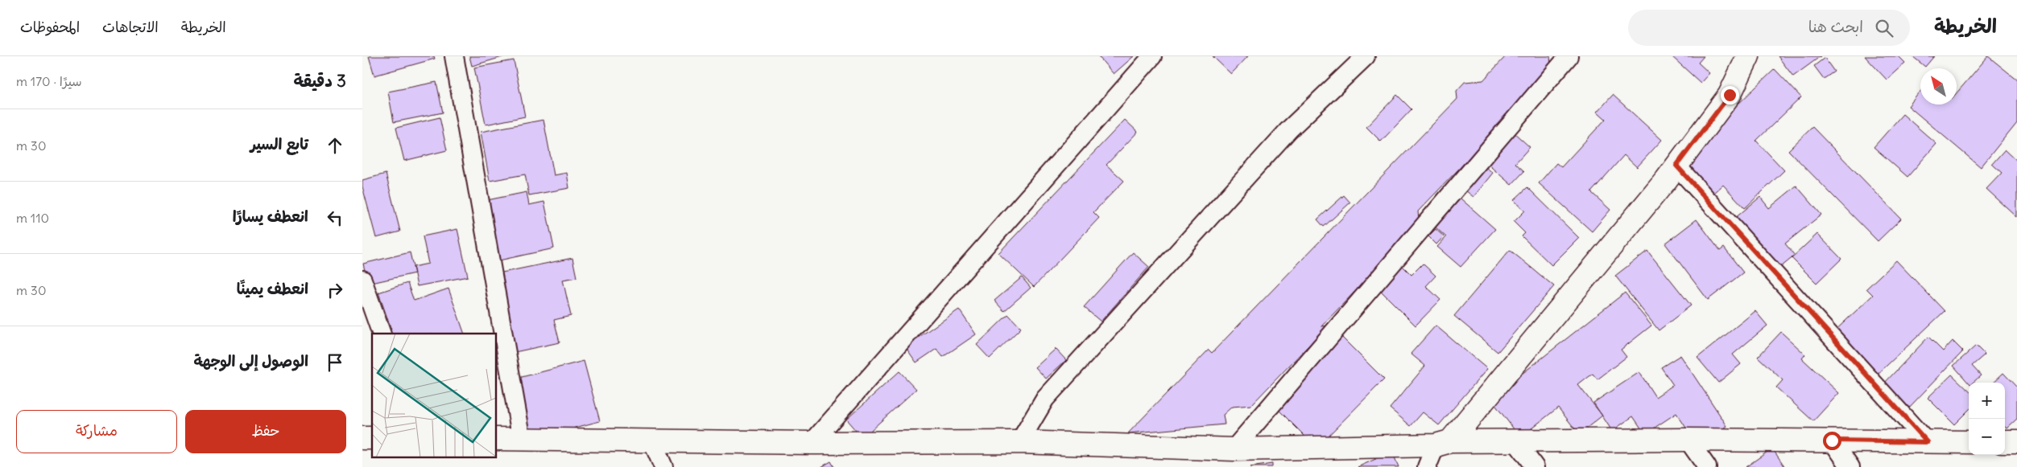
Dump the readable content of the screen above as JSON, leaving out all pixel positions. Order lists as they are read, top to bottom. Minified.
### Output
{"north":"top left","page":{"header":"الخريطة","search":"ابحث هنا","nav":["الخريطة","الاتجاهات","المحفوظات"],"heading":["3 دقيقة","سيرًا · 170 m"],"list":[["تابع السير","30 m"],["انعطف يسارًا","110 m"],["انعطف يمينًا","30 m"],"الوصول إلى الوجهة"],"map_buttons":["+","−"],"buttons":["حفظ","مشاركة"]}}
